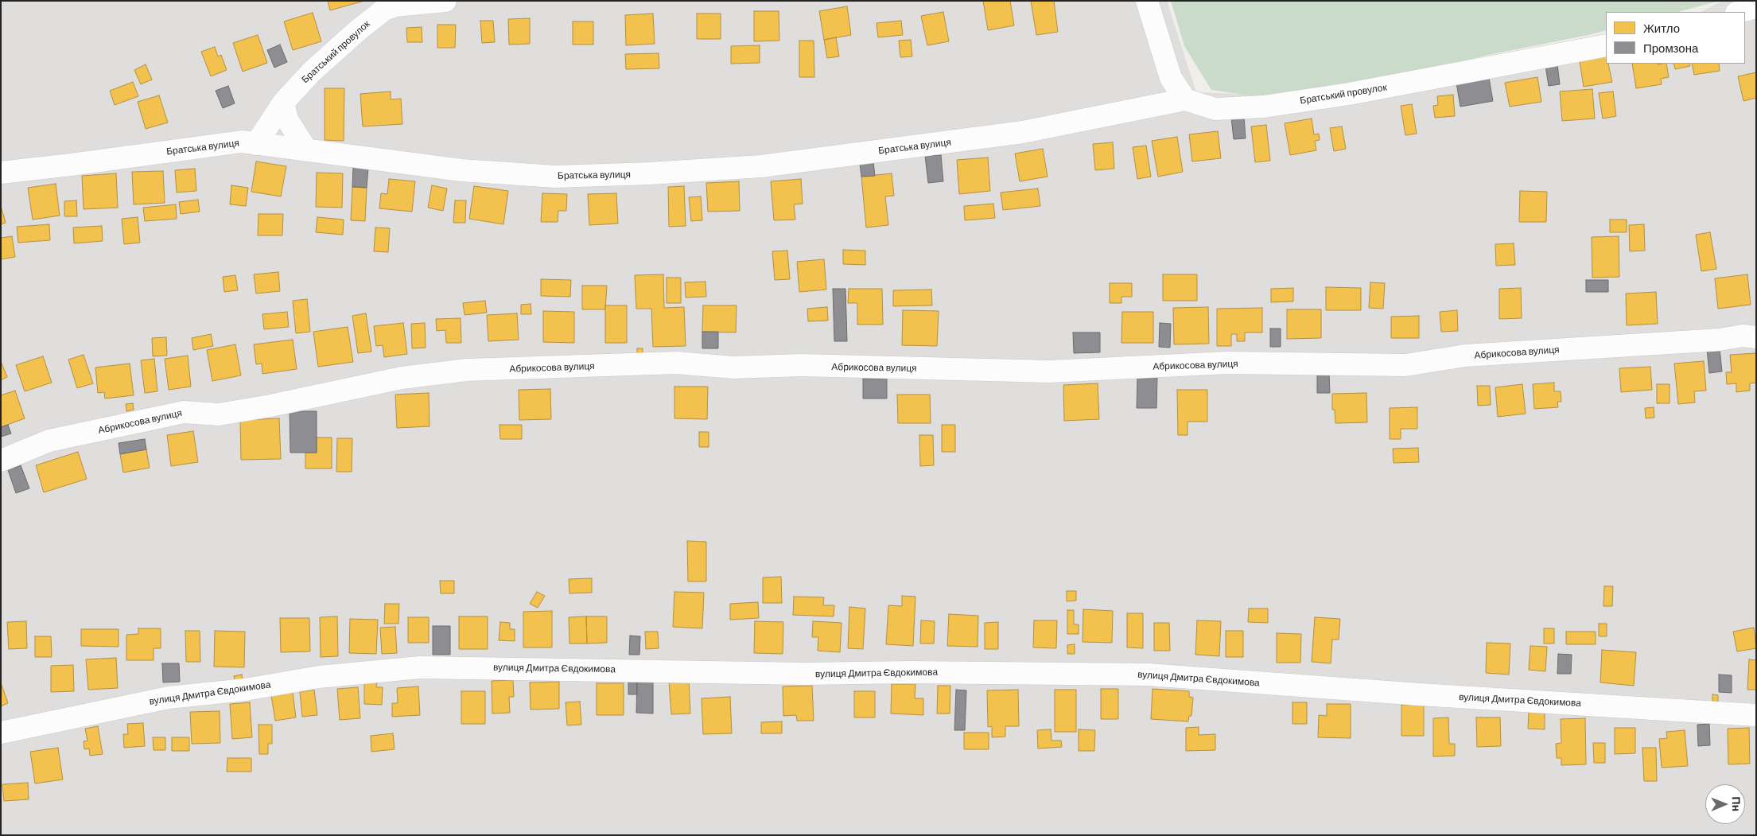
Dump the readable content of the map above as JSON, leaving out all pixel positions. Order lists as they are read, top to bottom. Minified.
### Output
{"streets":{"street":["Братський провулок","Братська вулиця","Абрикосова вулиця","вулиця Дмитра Євдокимова"]},"crossings":[["Братський провулок","Братська вулиця"]],"legend":["Житло","Промзона"],"north":"right"}
